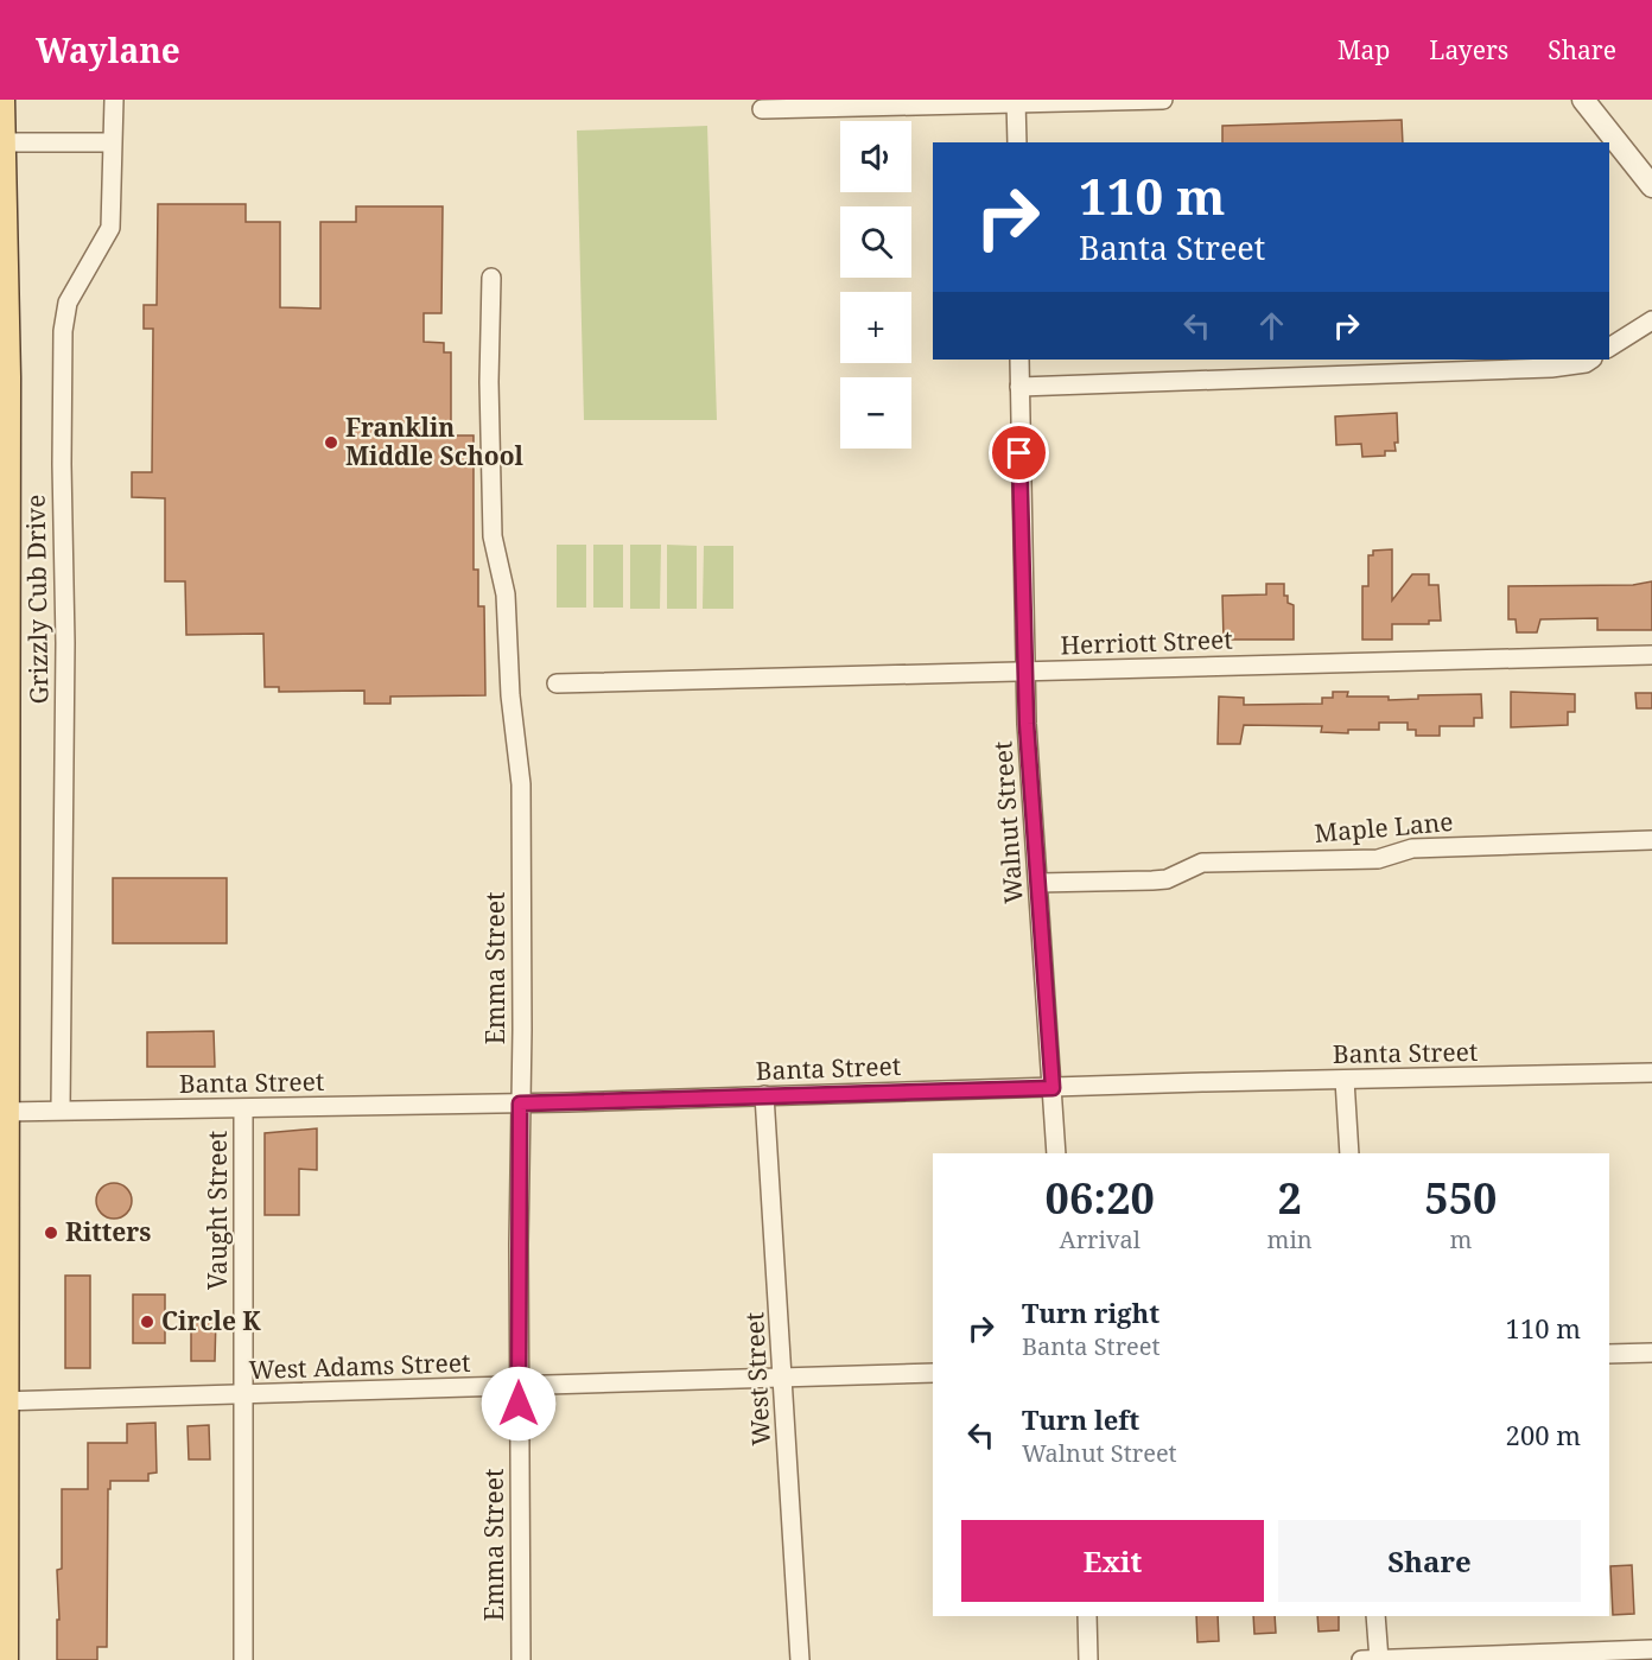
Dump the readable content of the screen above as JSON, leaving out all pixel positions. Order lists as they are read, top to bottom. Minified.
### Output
{"streets":{"street":["Grizzly Cub Drive","Herriott Street","Walnut Street","Maple Lane","Emma Street","Banta Street","Vaught Street","West Adams Street","West Street"]},"crossings":[["Grizzly Cub Drive","Banta Street"],["Herriott Street","Walnut Street"],["Walnut Street","Maple Lane"],["Walnut Street","Banta Street"],["Emma Street","Banta Street"],["Emma Street","West Adams Street"],["Banta Street","Vaught Street"],["Banta Street","West Street"],["Vaught Street","West Adams Street"],["West Adams Street","West Street"]],"places":["Franklin Middle School","Ritters","Circle K"],"page":{"header":"Waylane","nav":["Map","Layers","Share"],"map_buttons":["+","−"],"turn":["110 m","Banta Street"],"eta":["06:20","Arrival","2","min","550","m"],"list":[{"name":"Turn right","note":"Banta Street","value":"110 m"},{"name":"Turn left","note":"Walnut Street","value":"200 m"}],"buttons":["Exit","Share"]}}
